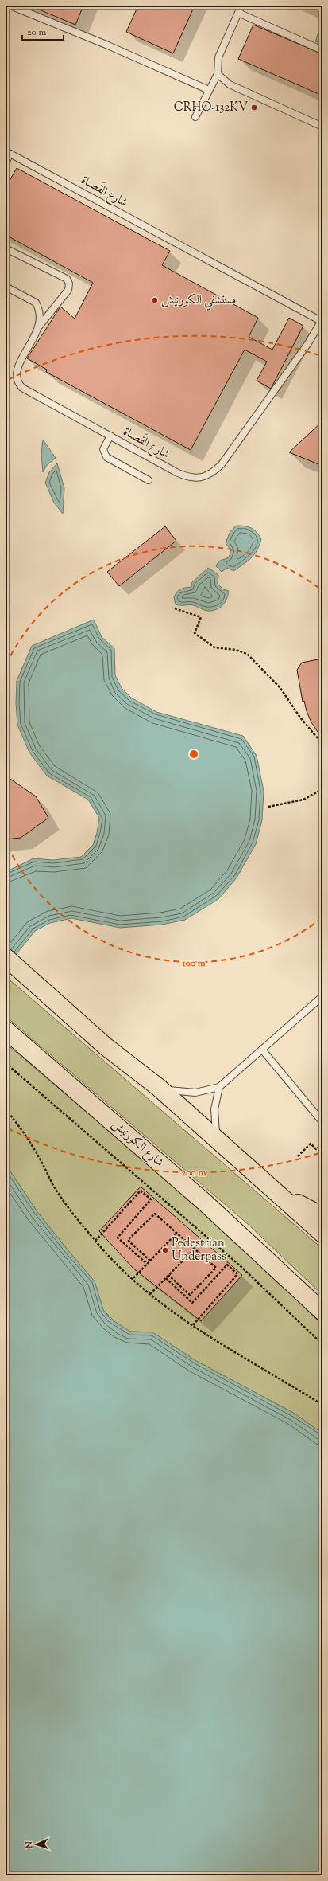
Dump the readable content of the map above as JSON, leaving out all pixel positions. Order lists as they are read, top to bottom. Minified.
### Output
{"streets":{"highway":["شارع الكورنيش"],"lane":["شارع القَصباة"]},"places":["CRHO-132KV","مستشفي الكورنيش","Pedestrian Underpass"],"scale_bar":"20 m","north":"left","rings":["100 m","200 m"]}
